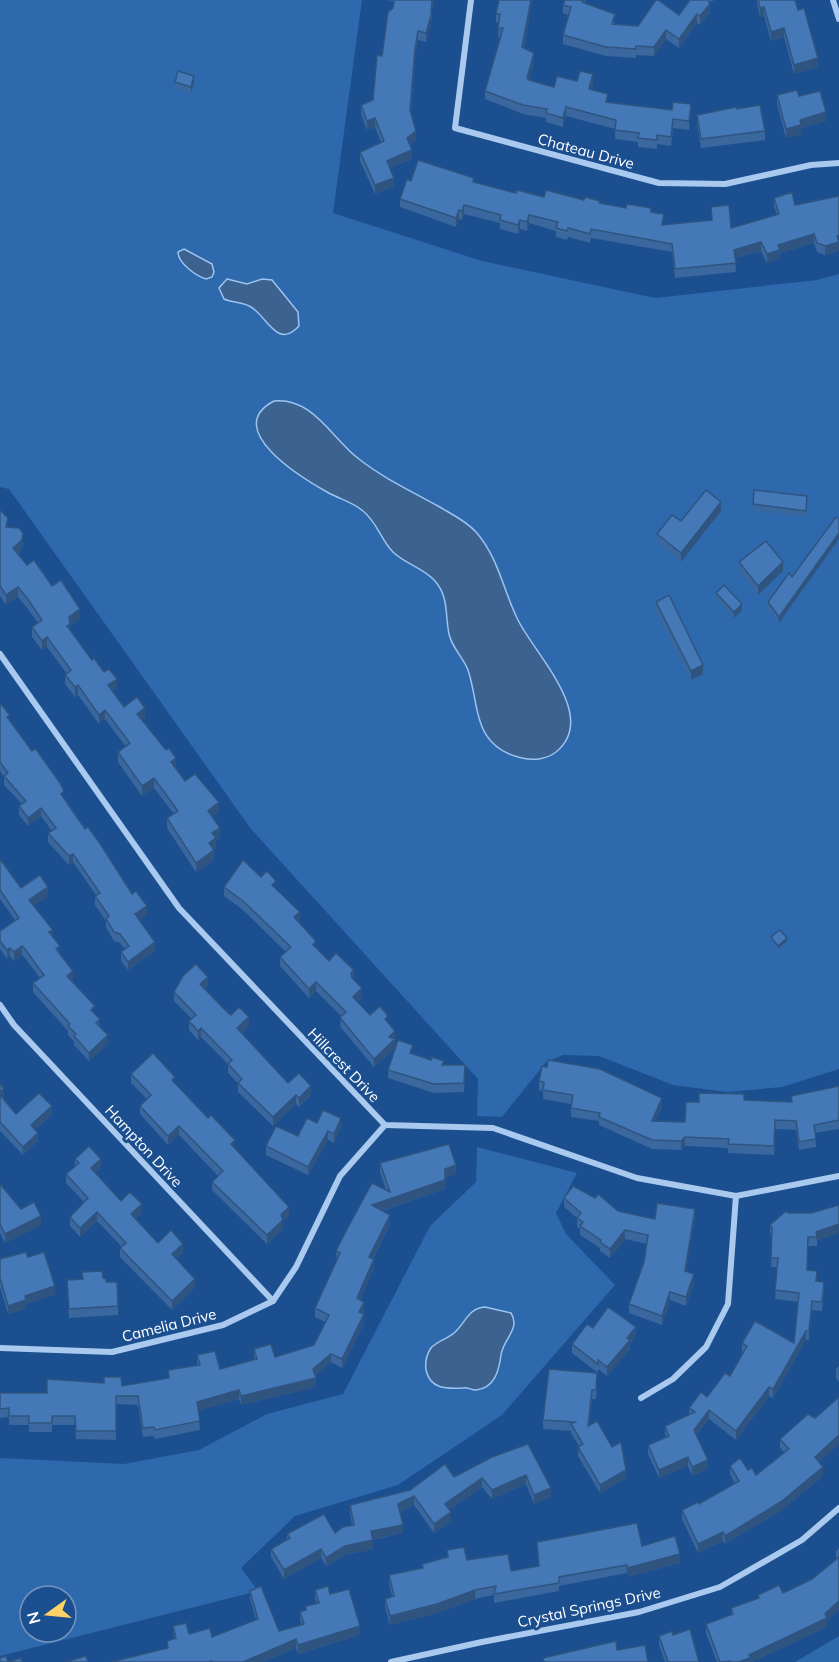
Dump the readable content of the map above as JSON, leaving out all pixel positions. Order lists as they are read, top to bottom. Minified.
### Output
{"streets":{"street":["Chateau Drive","Hillcrest Drive","Hampton Drive","Camelia Drive","Crystal Springs Drive"]},"crossings":[["Hillcrest Drive","Camelia Drive"],["Hampton Drive","Camelia Drive"]],"north":"left"}
